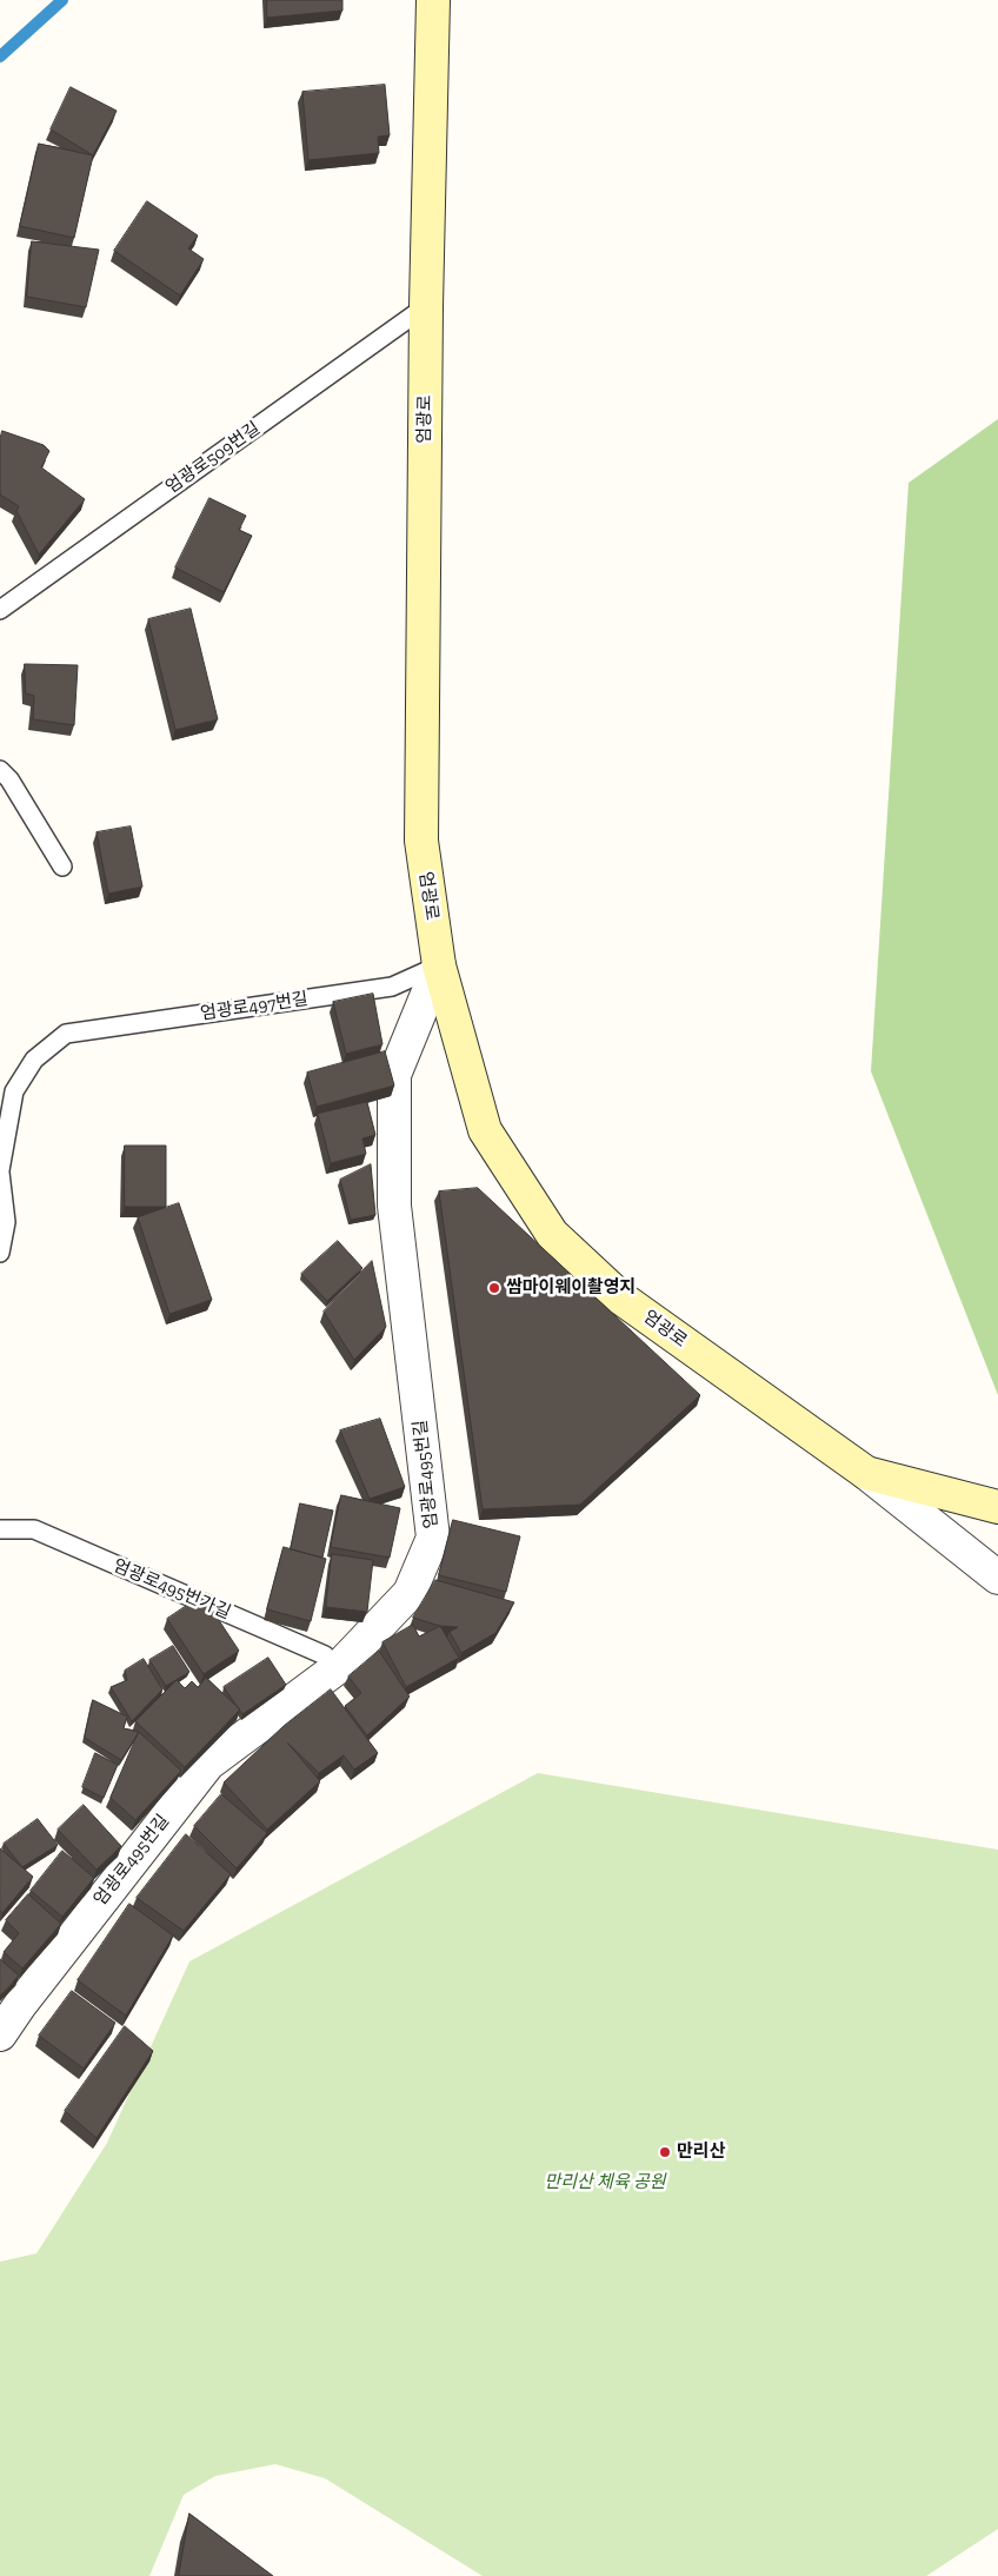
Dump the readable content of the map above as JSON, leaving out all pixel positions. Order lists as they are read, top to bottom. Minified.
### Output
{"streets":{"main road":["엄광로"],"street":["엄광로495번길"],"lane":["엄광로509번길","엄광로497번길","엄광로495번가길"]},"crossings":[["엄광로","엄광로509번길"],["엄광로","엄광로497번길"],["엄광로","엄광로495번길"],["엄광로497번길","엄광로495번길"],["엄광로495번길","엄광로495번가길"]],"parks":["만리산 체육 공원"],"places":["쌈마이웨이촬영지","만리산"]}
